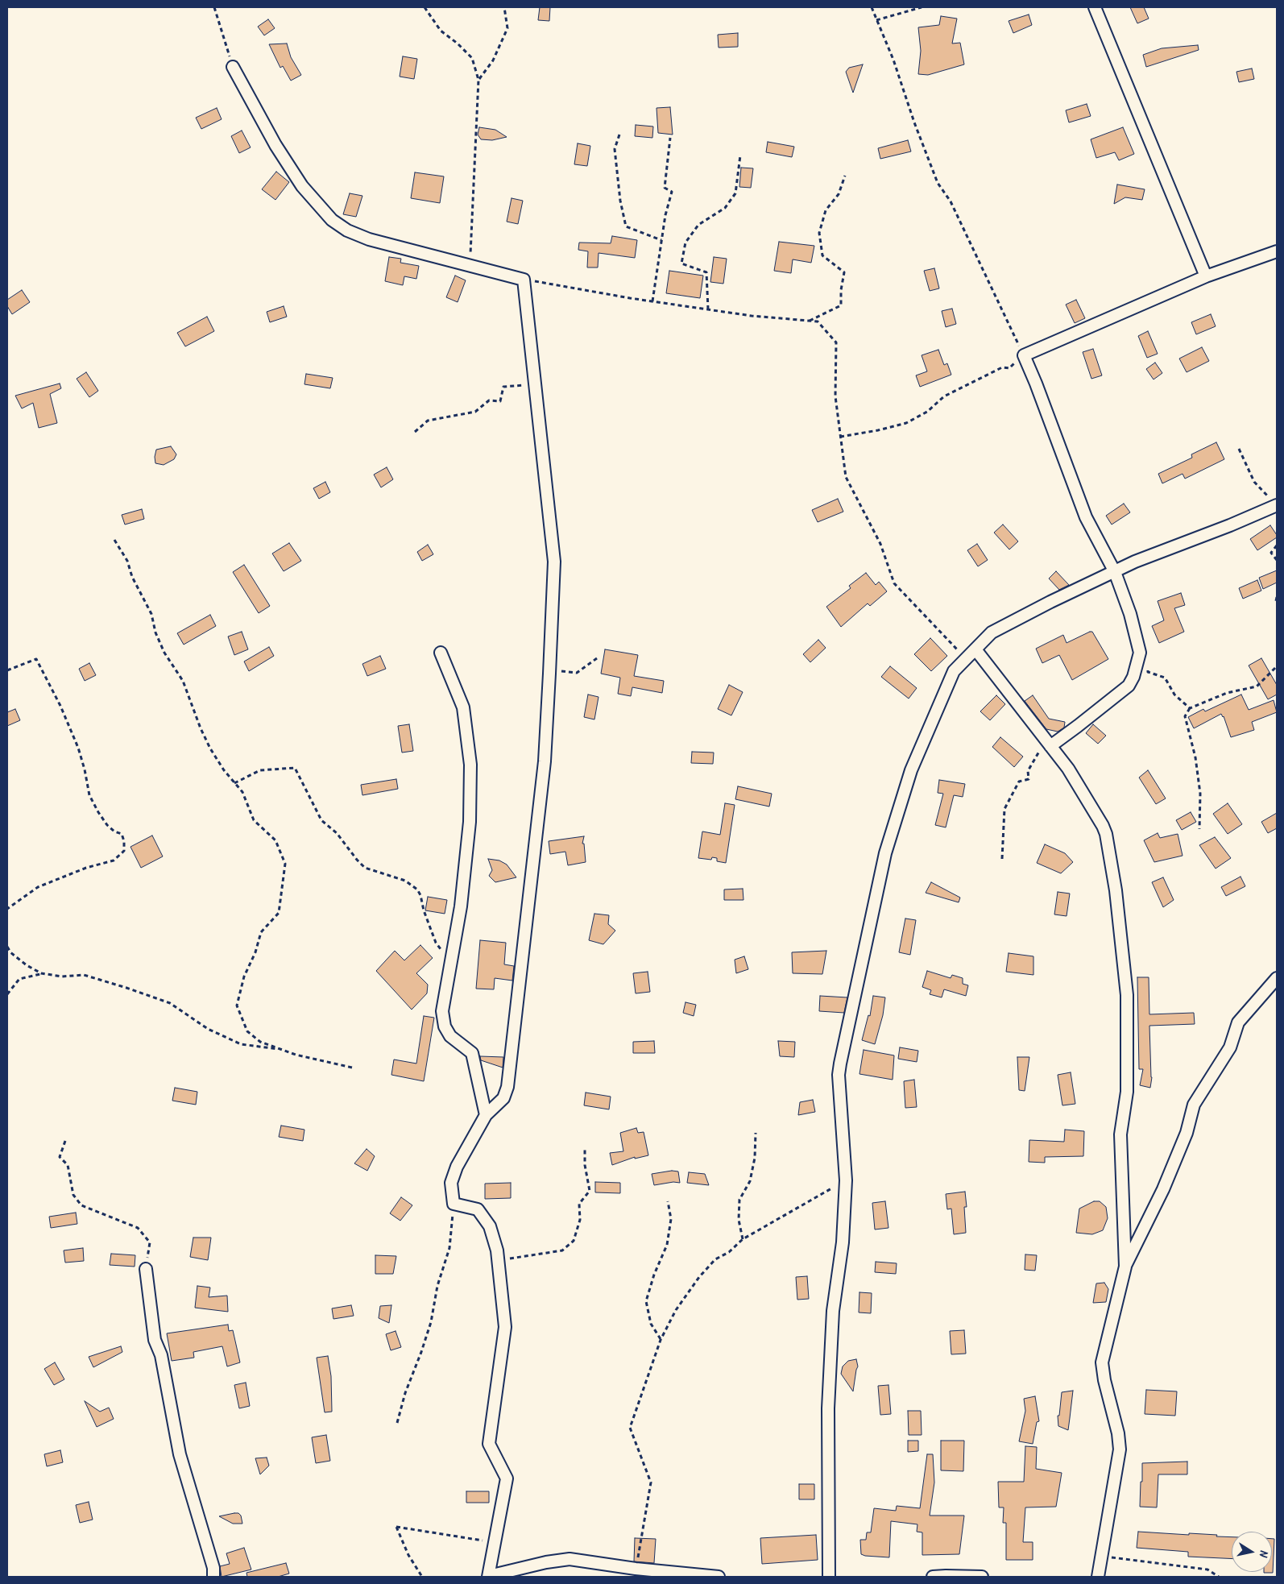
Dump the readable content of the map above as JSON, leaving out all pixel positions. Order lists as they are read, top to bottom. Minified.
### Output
{"north":"right"}
